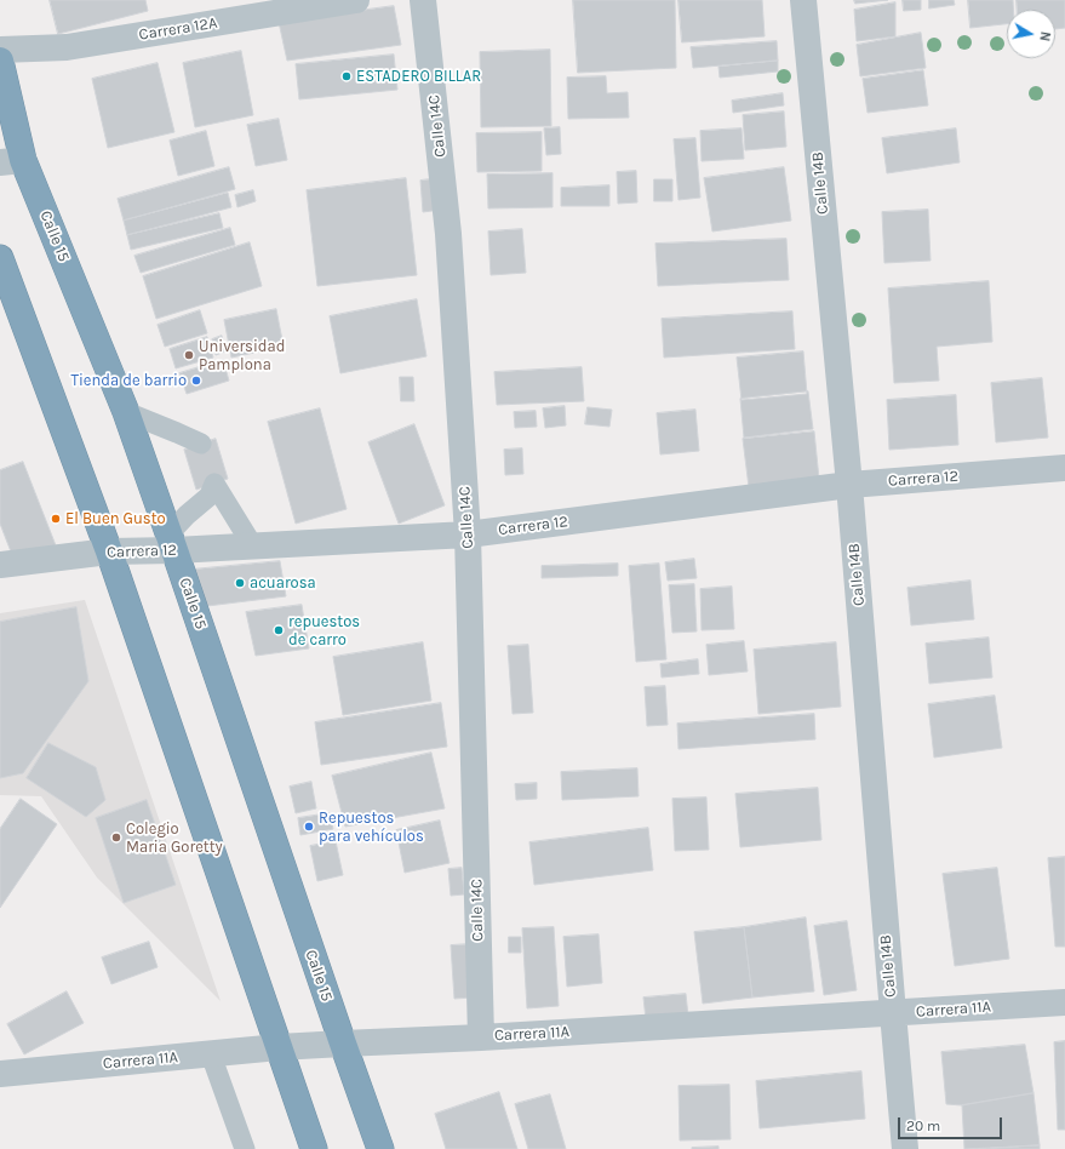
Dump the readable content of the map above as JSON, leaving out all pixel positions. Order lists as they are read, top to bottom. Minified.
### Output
{"streets":{"highway":["Calle 15"],"street":["Carrera 12A","Calle 14C","Calle 14B","Carrera 12","Carrera 11A"]},"crossings":[["Calle 14C","Carrera 12"],["Calle 14C","Carrera 11A"],["Calle 14B","Carrera 12"],["Calle 14B","Carrera 11A"],["Calle 15","Carrera 12"],["Calle 15","Carrera 11A"]],"places":["ESTADERO BILLAR","Universidad Pamplona","Tienda de barrio","El Buen Gusto","acuarosa","repuestos de carro","Repuestos para vehículos","Colegio Maria Goretty"],"scale_bar":"20 m","north":"right"}
